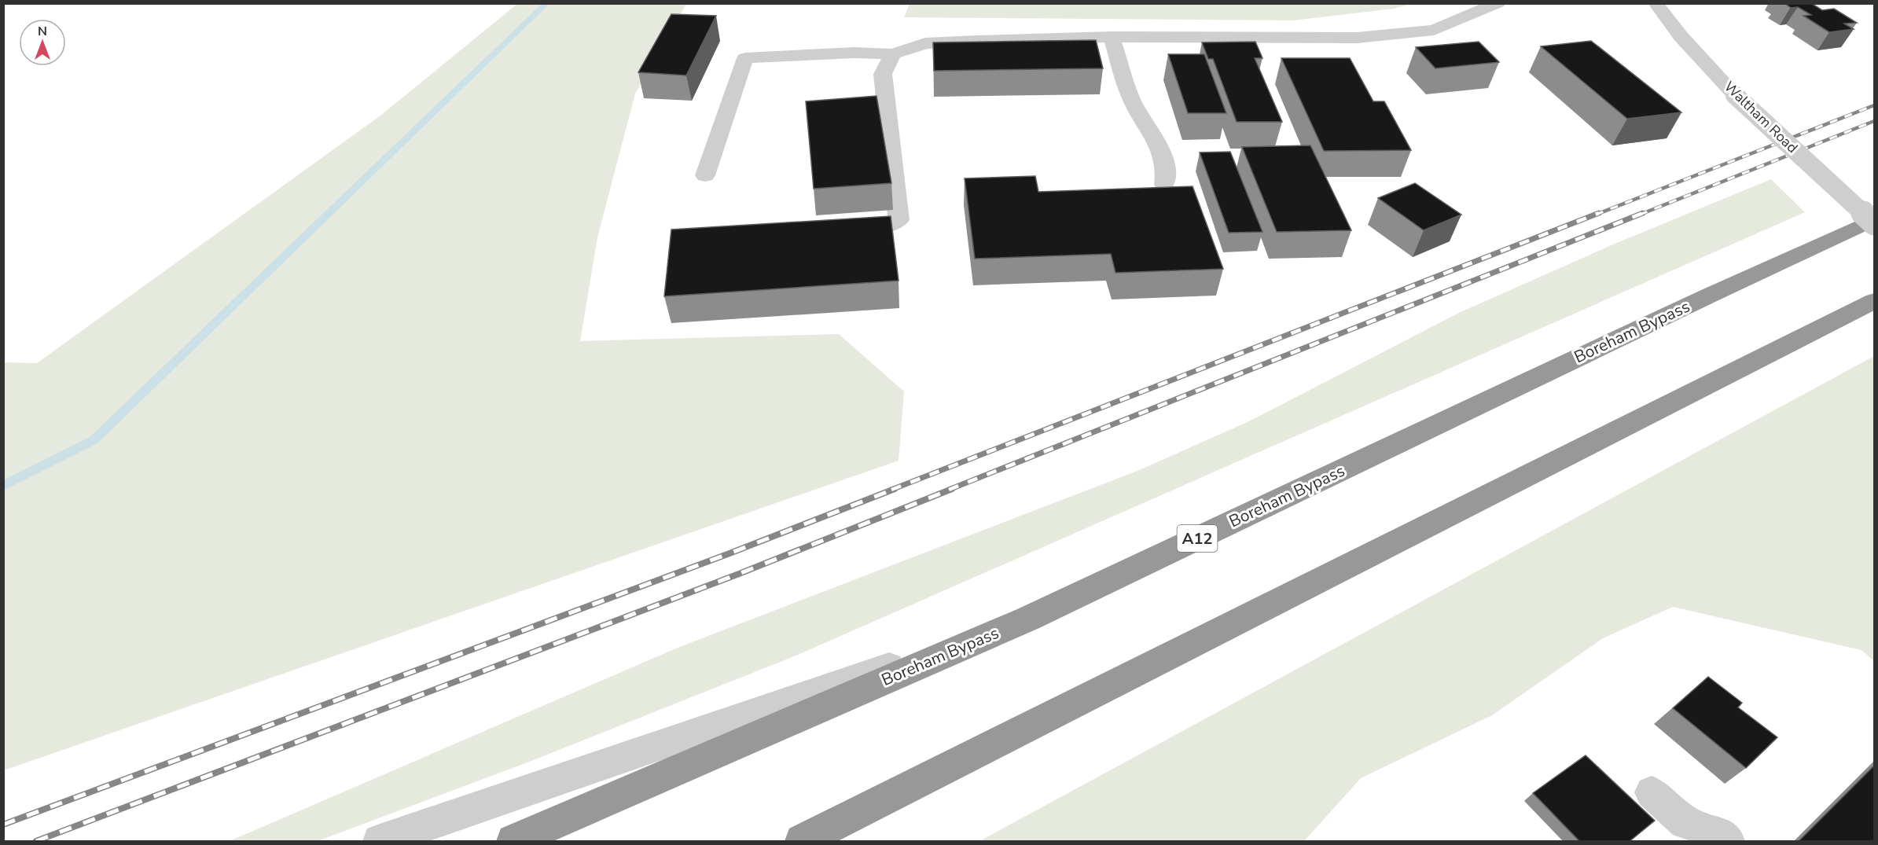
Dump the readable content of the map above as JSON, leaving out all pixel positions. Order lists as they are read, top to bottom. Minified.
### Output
{"streets":{"highway":["Boreham Bypass","A12"],"street":["Waltham Road"]},"crossings":[["Waltham Road","Boreham Bypass"]],"north":"top"}
